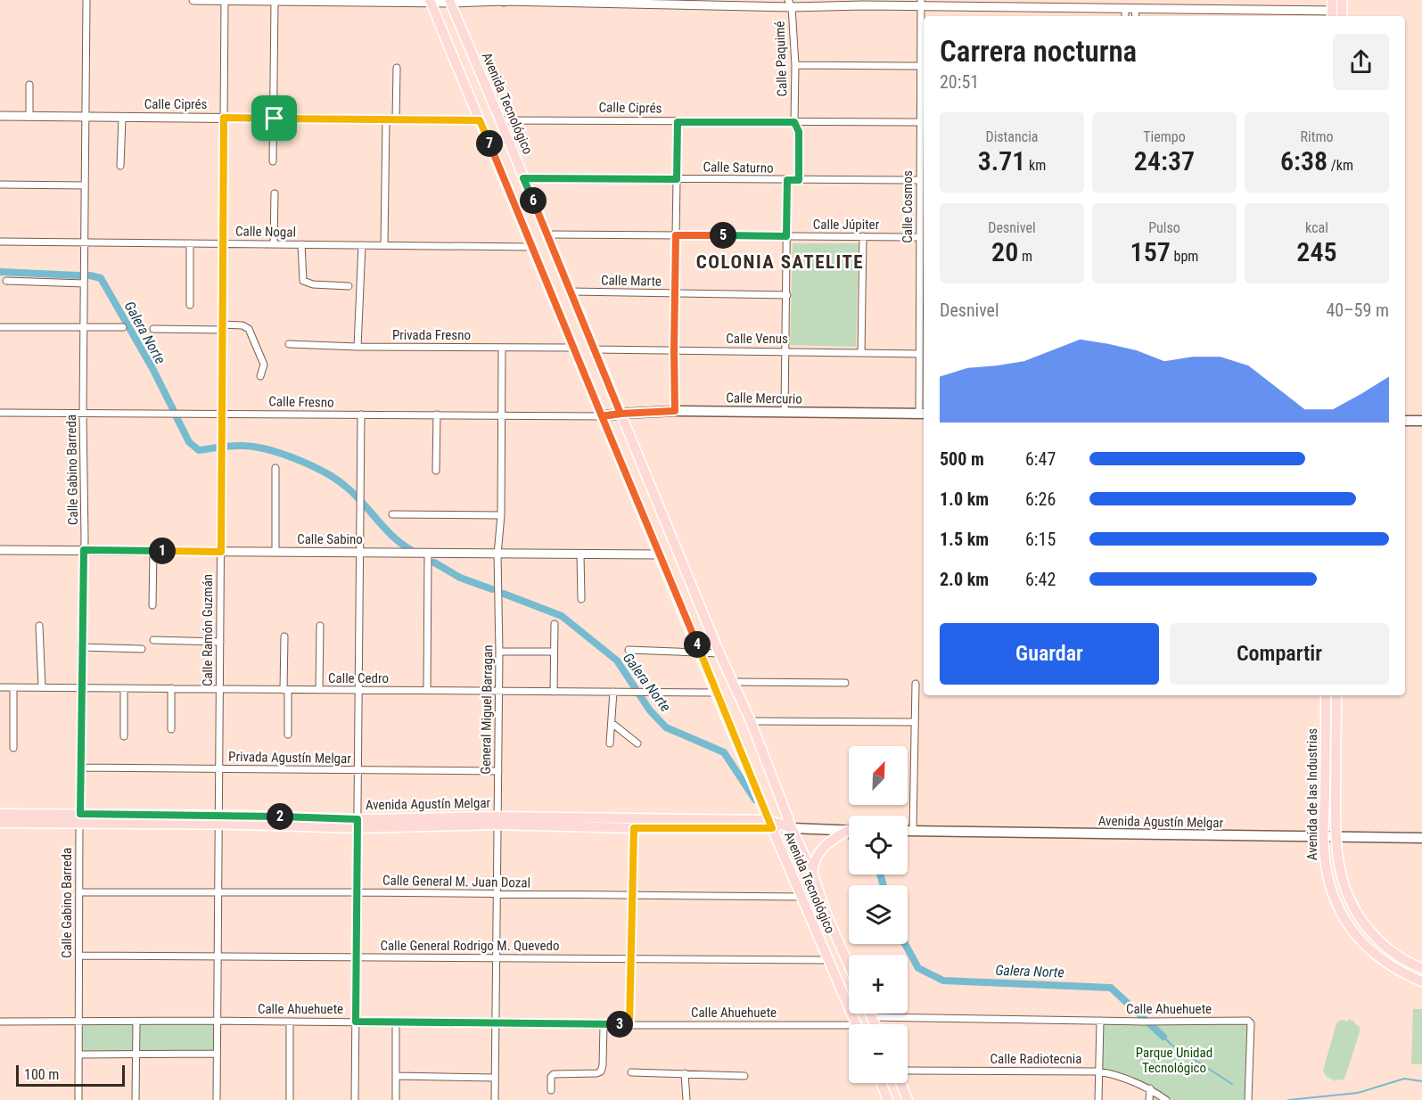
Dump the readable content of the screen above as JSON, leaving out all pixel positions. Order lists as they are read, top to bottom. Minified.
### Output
{"streets":{"main road":["Avenida Tecnológico","Calle Mercurio","Avenida de las Industrias","Avenida Agustín Melgar"],"street":["Calle Paquimé","Calle Ciprés","Calle Saturno","Calle Cosmos","Calle Júpiter","Calle Nogal","Calle Marte","Privada Fresno","Calle Venus","Calle Fresno","Calle Gabino Barreda","Calle Sabino","Calle Ramón Guzmán","Calle Cedro","General Miguel Barragan","Privada Agustín Melgar","Calle General M. Juan Dozal","Calle General Rodrigo M. Quevedo","Calle Ahuehuete","Calle Radiotecnia"]},"crossings":[["Calle Paquimé","Calle Ciprés"],["Calle Paquimé","Calle Saturno"],["Avenida Tecnológico","Calle Ciprés"],["Avenida Tecnológico","Calle Saturno"],["Avenida Tecnológico","Calle Júpiter"],["Avenida Tecnológico","Calle Nogal"],["Avenida Tecnológico","Calle Marte"],["Avenida Tecnológico","Privada Fresno"],["Avenida Tecnológico","Calle Venus"],["Avenida Tecnológico","Calle Mercurio"],["Avenida Tecnológico","Calle Fresno"],["Avenida Tecnológico","Calle Sabino"],["Avenida Tecnológico","Calle Cedro"],["Avenida Tecnológico","Avenida Agustín Melgar"],["Avenida Tecnológico","Calle General M. Juan Dozal"],["Avenida Tecnológico","Calle General Rodrigo M. Quevedo"],["Calle Ciprés","Calle Cosmos"],["Calle Ciprés","Calle Gabino Barreda"],["Calle Ciprés","Calle Ramón Guzmán"],["Calle Saturno","Calle Cosmos"],["Calle Cosmos","Calle Júpiter"],["Calle Cosmos","Calle Venus"],["Calle Cosmos","Calle Mercurio"],["Calle Nogal","Calle Gabino Barreda"],["Calle Nogal","Calle Ramón Guzmán"],["Privada Fresno","General Miguel Barragan"],["Calle Mercurio","Calle Fresno"],["Calle Fresno","Calle Gabino Barreda"],["Calle Fresno","Calle Ramón Guzmán"],["Calle Fresno","General Miguel Barragan"],["Calle Gabino Barreda","Calle Sabino"],["Calle Gabino Barreda","Calle Cedro"],["Calle Gabino Barreda","Privada Agustín Melgar"],["Calle Gabino Barreda","Avenida Agustín Melgar"],["Calle Gabino Barreda","Calle General M. Juan Dozal"],["Calle Gabino Barreda","Calle General Rodrigo M. Quevedo"],["Calle Gabino Barreda","Calle Ahuehuete"],["Calle Sabino","Calle Ramón Guzmán"],["Calle Sabino","General Miguel Barragan"],["Calle Ramón Guzmán","Calle Cedro"],["Calle Ramón Guzmán","Privada Agustín Melgar"],["Calle Ramón Guzmán","Avenida Agustín Melgar"],["Calle Ramón Guzmán","Calle General M. Juan Dozal"],["Calle Ramón Guzmán","Calle General Rodrigo M. Quevedo"],["Calle Ramón Guzmán","Calle Ahuehuete"],["Calle Cedro","General Miguel Barragan"],["General Miguel Barragan","Privada Agustín Melgar"],["General Miguel Barragan","Avenida Agustín Melgar"],["General Miguel Barragan","Calle General M. Juan Dozal"],["General Miguel Barragan","Calle General Rodrigo M. Quevedo"],["General Miguel Barragan","Calle Ahuehuete"],["Avenida de las Industrias","Avenida Agustín Melgar"]],"districts":["COLONIA SATELITE"],"water":["Galera Norte"],"parks":["Parque Unidad Tecnológico"],"scale_bar":"100 m","north":"top right","page":{"heading":["Carrera nocturna","20:51"],"stats":[["Distancia","3.71 km"],["Tiempo","24:37"],["Ritmo","6:38 /km"],["Desnivel","20 m"],["Pulso","157 bpm"],["kcal","245"]],"pins":["7","6","5","1","4","2","3"],"chart":["Desnivel","40–59 m"],"list":[{"name":"500 m","note":"6:47"},{"name":"1.0 km","note":"6:26"},{"name":"1.5 km","note":"6:15"},{"name":"2.0 km","note":"6:42"}],"buttons":["Guardar","Compartir"],"map_buttons":["+","−"],"scale":"100 m"}}
